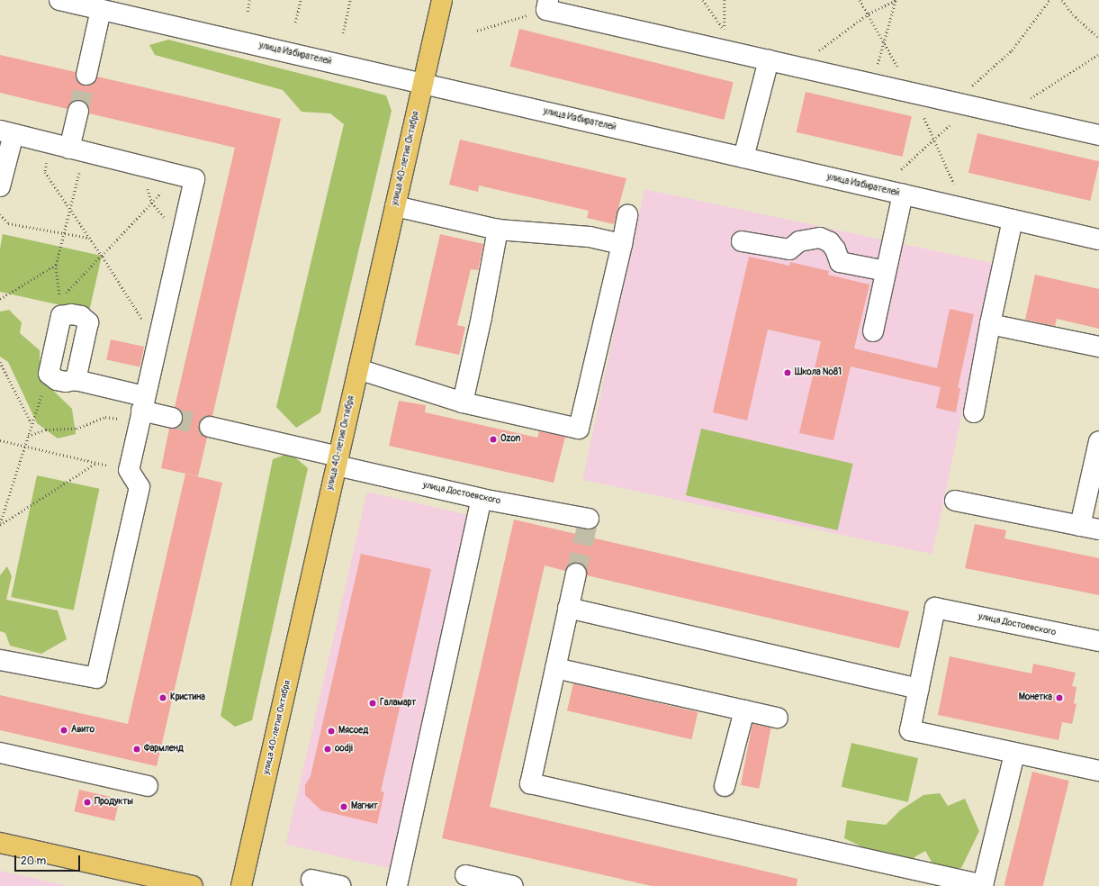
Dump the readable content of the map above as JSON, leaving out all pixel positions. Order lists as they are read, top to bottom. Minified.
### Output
{"streets":{"main road":["улица 40-летия Октября"],"street":["улица Избирателей","улица Достоевского"]},"crossings":[["улица Избирателей","улица 40-летия Октября"],["улица 40-летия Октября","улица Достоевского"]],"places":["Школа №81","Ozon","Кристина","Монетка","Галамарт","Авито","Мясоед","Фармленд","oodji","Продукты","Магнит"],"scale_bar":"20 m"}
